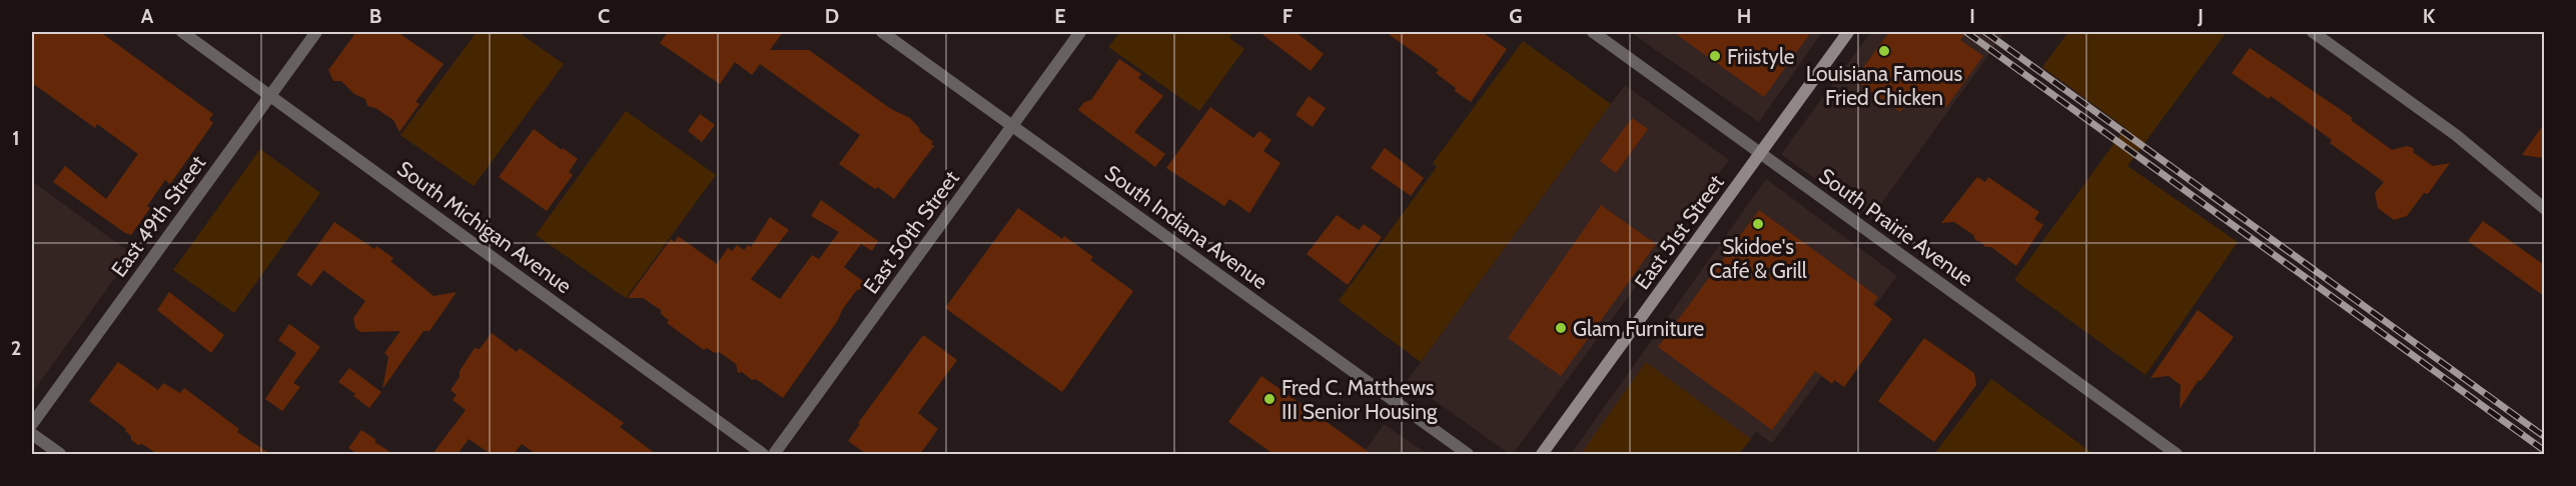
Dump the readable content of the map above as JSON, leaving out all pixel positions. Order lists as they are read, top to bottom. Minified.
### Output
{"streets":{"main road":["East 51st Street"],"street":["East 49th Street","South Michigan Avenue","South Indiana Avenue","South Prairie Avenue","East 50th Street"]},"crossings":[["East 49th Street","South Michigan Avenue"],["South Indiana Avenue","East 50th Street"],["South Prairie Avenue","East 51st Street"]],"places":["Louisiana Famous Fried Chicken","Friistyle","Skidoe's Café & Grill","Glam Furniture","Fred C. Matthews III Senior Housing"],"grid":{"columns":["A","B","C","D","E","F","G","H","I","J","K"],"rows":["1","2"]}}
